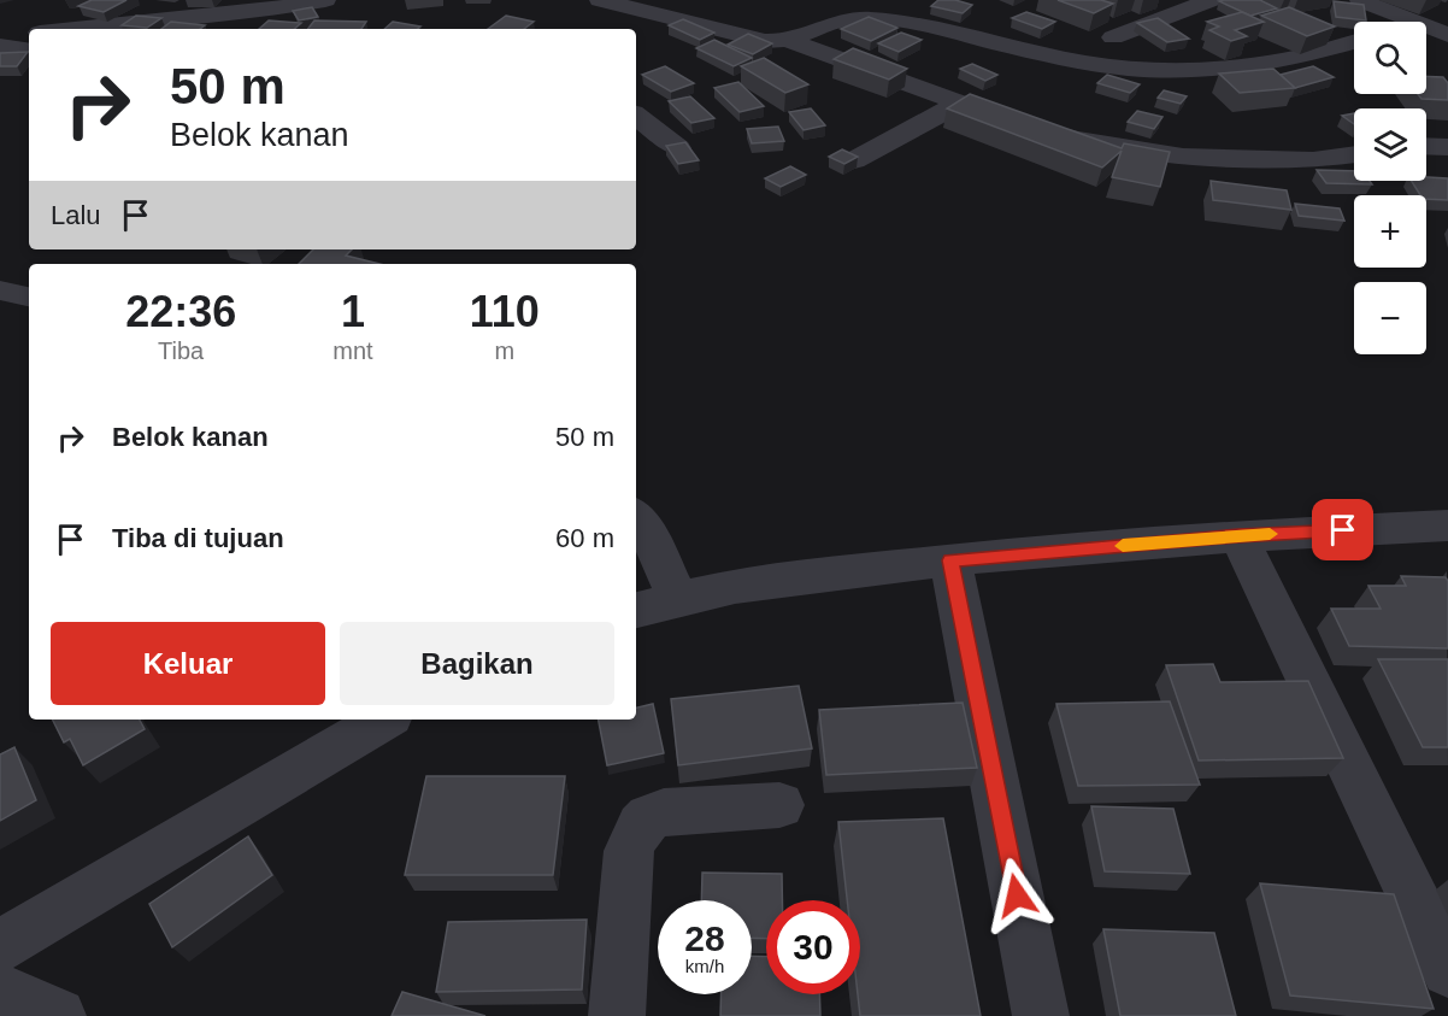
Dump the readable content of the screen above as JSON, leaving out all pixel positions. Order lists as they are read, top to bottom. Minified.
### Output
{"page":{"map_buttons":["+","−"],"turn":["50 m","Belok kanan"],"then":"Lalu","eta":["22:36","Tiba","1","mnt","110","m"],"list":[{"name":"Belok kanan","value":"50 m"},{"name":"Tiba di tujuan","value":"60 m"}],"buttons":["Keluar","Bagikan"],"speed":"28 km/h","limit":"30"}}
